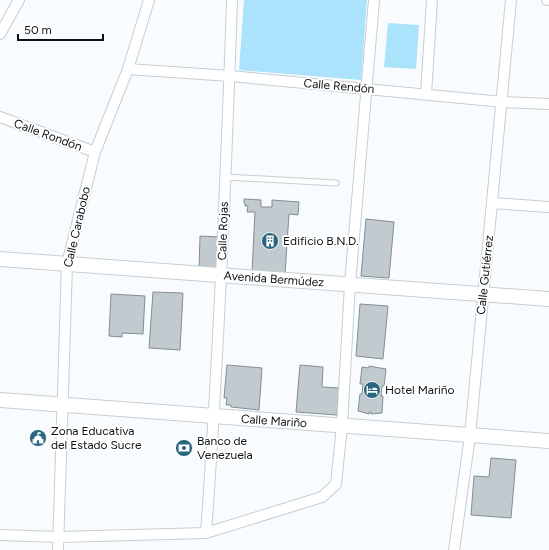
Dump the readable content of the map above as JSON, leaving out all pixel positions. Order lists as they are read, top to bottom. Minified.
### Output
{"streets":{"street":["Calle Rendón","Calle Rondón","Calle Carabobo","Calle Rojas","Calle Gutiérrez","Avenida Bermúdez","Calle Mariño"]},"crossings":[["Calle Rendón","Calle Carabobo"],["Calle Rendón","Calle Rojas"],["Calle Rendón","Calle Gutiérrez"],["Calle Rondón","Calle Carabobo"],["Calle Carabobo","Avenida Bermúdez"],["Calle Carabobo","Calle Mariño"],["Calle Rojas","Avenida Bermúdez"],["Calle Rojas","Calle Mariño"],["Calle Gutiérrez","Avenida Bermúdez"],["Calle Gutiérrez","Calle Mariño"]],"places":{"building":["Edificio B.N.D."],"hotel":["Hotel Mariño"],"public building":["Zona Educativa del Estado Sucre"],"bank":["Banco de Venezuela"]},"scale_bar":"50 m"}
